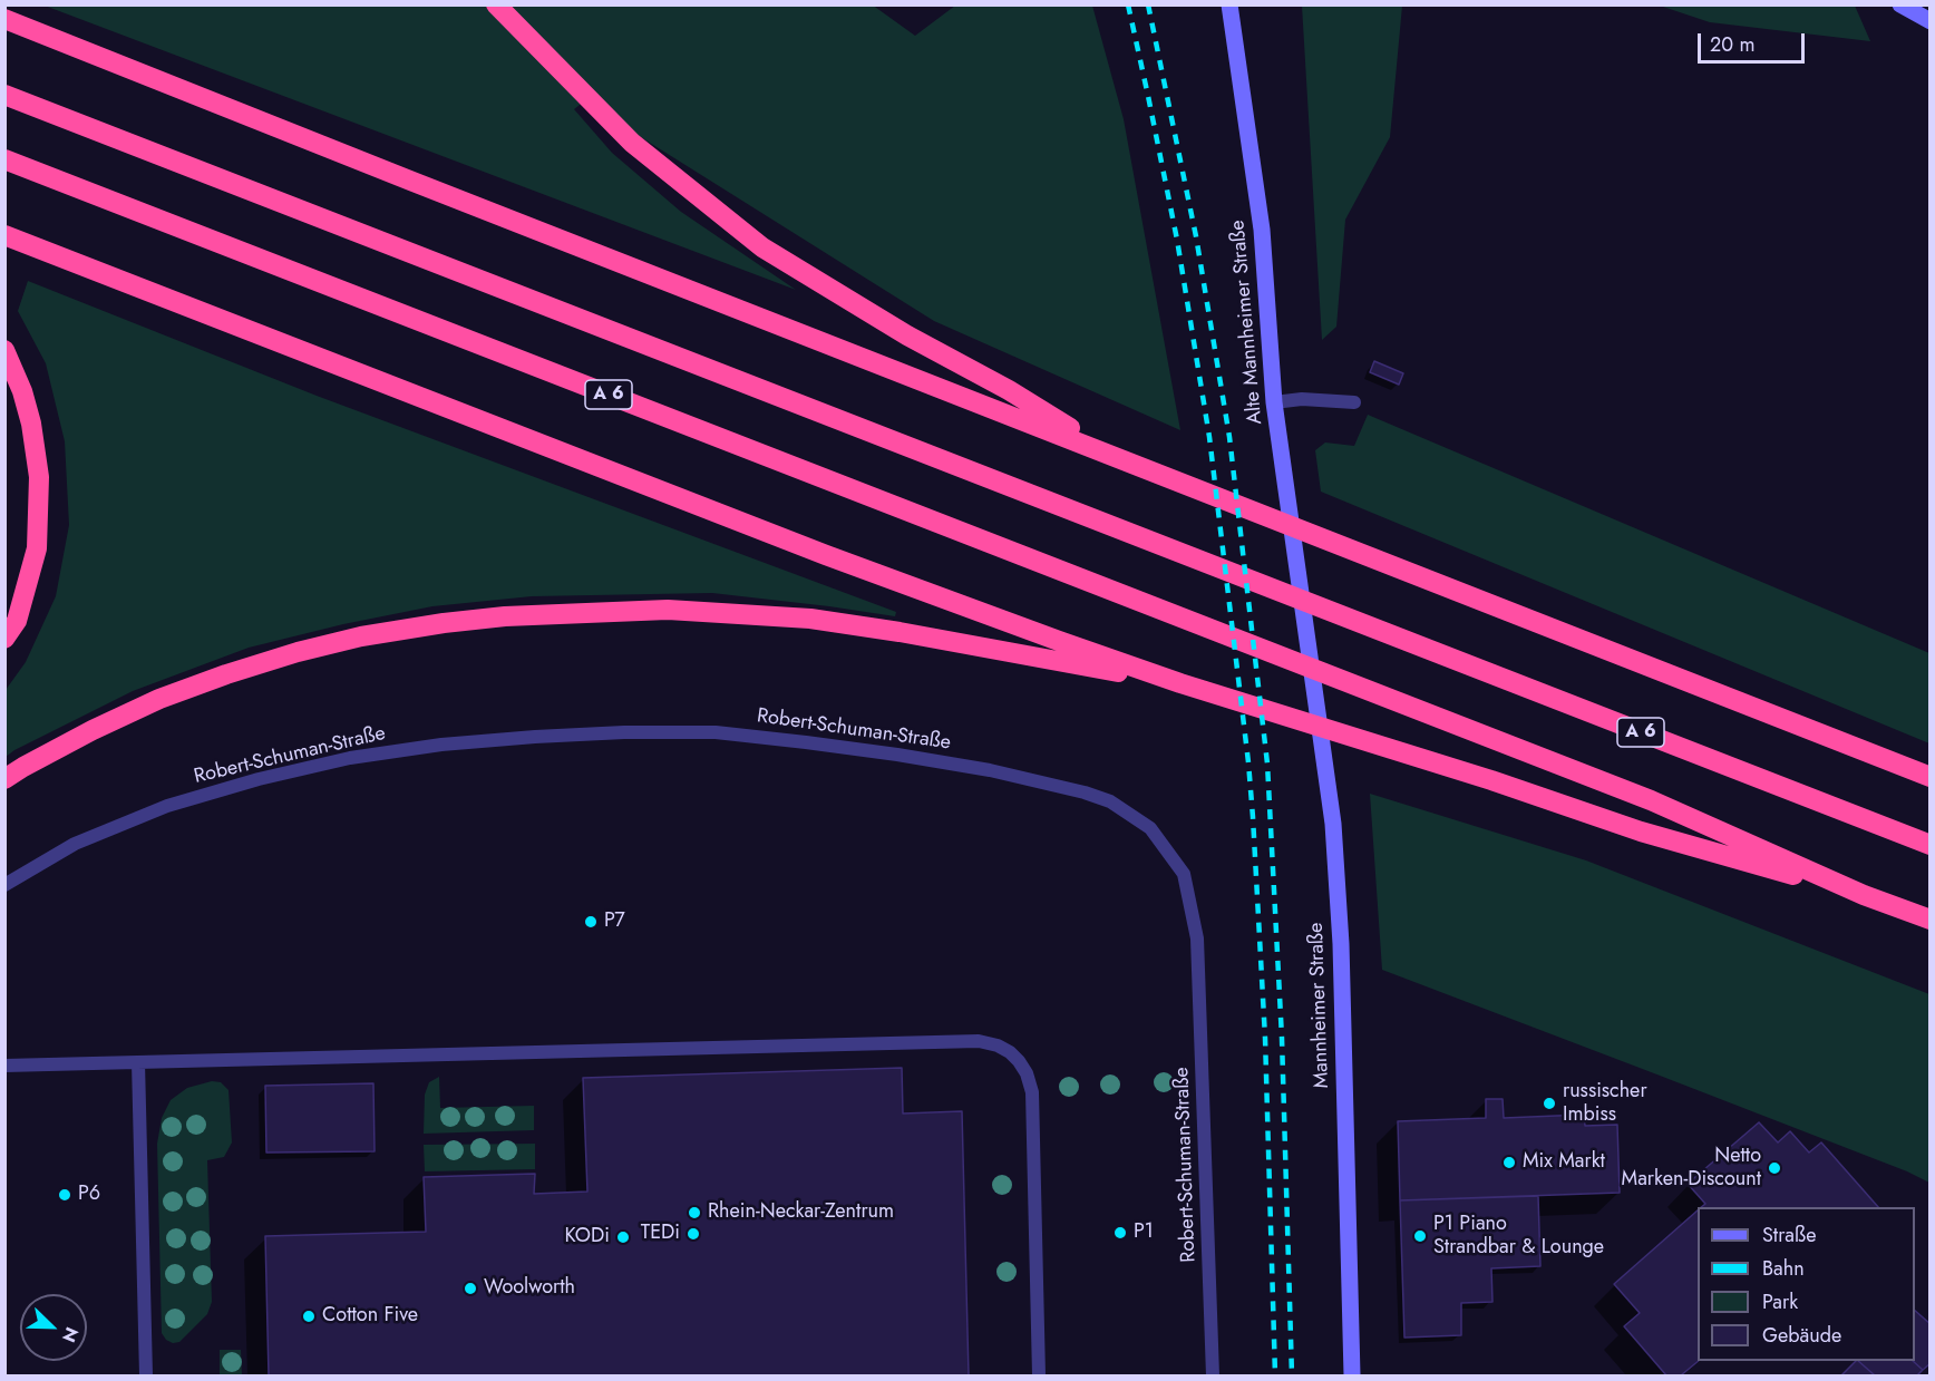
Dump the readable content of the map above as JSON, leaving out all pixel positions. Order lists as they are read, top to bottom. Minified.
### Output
{"streets":{"highway":["A 6"],"main road":["Alte Mannheimer Straße","Mannheimer Straße"],"lane":["Robert-Schuman-Straße"]},"crossings":[["Alte Mannheimer Straße","Mannheimer Straße"]],"places":["P7","russischer Imbiss","Mix Markt","Netto Marken-Discount","P6","Rhein-Neckar-Zentrum","P1","TEDi","P1 Piano Strandbar & Lounge","KODi","Woolworth","Cotton Five"],"legend":["Straße","Bahn","Park","Gebäude"],"scale_bar":"20 m","north":"bottom right"}
